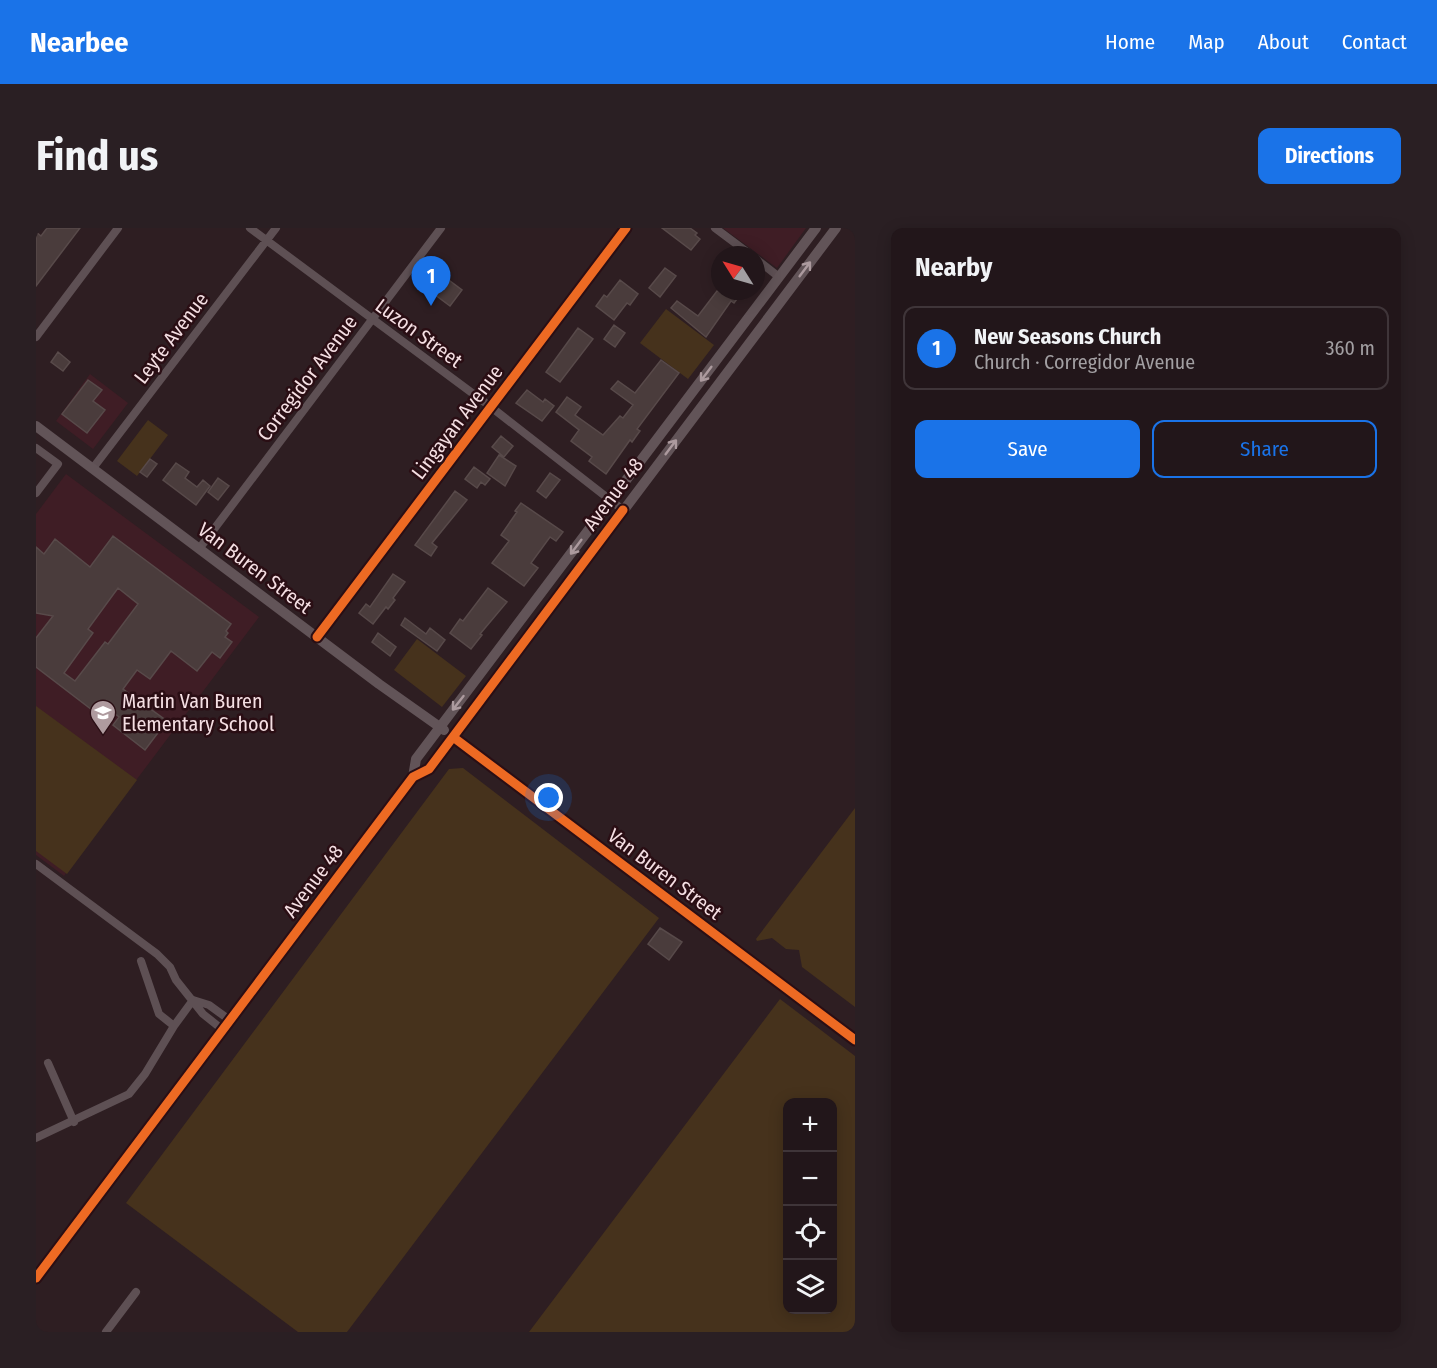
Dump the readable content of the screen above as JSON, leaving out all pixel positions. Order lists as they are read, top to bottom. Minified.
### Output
{"streets":{"main road":["Avenue 48","Van Buren Street"],"street":["Luzon Street","Leyte Avenue","Corregidor Avenue","Lingayan Avenue"]},"crossings":[["Luzon Street","Leyte Avenue"],["Luzon Street","Corregidor Avenue"],["Luzon Street","Lingayan Avenue"],["Luzon Street","Avenue 48"],["Leyte Avenue","Van Buren Street"],["Corregidor Avenue","Van Buren Street"],["Lingayan Avenue","Van Buren Street"],["Avenue 48","Van Buren Street"]],"places":{"school or university":["Martin Van Buren Elementary School"]},"north":"top left","page":{"header":"Nearbee","nav":["Home","Map","About","Contact"],"buttons":["Directions",["Save","Share"]],"title":"Find us","heading":"Nearby","pins":"1","list":[{"mark":"1","name":"New Seasons Church","note":"Church · Corregidor Avenue","value":"360 m"}],"map_buttons":["+","−"]}}
